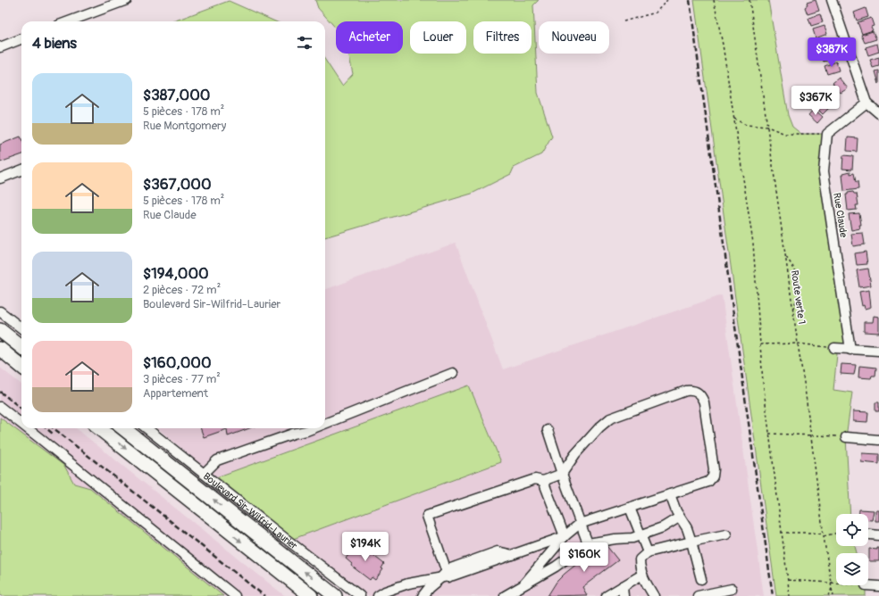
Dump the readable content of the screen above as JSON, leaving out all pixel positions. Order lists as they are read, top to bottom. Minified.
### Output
{"streets":{"highway":["Boulevard Sir-Wilfrid-Laurier"],"street":["Rue Claude"],"path":["Route verte 1"]},"page":{"chip":["Acheter","Louer","Filtres","Nouveau"],"heading":"4 biens","price":["$387K","$367K","$194K","$160K"],"list":[{"name":"$387,000","note":"5 pièces · 178 m² · Rue Montgomery"},{"name":"$367,000","note":"5 pièces · 178 m² · Rue Claude"},{"name":"$194,000","note":"2 pièces · 72 m² · Boulevard Sir-Wilfrid-Laurier"},{"name":"$160,000","note":"3 pièces · 77 m² · Appartement"}]}}
